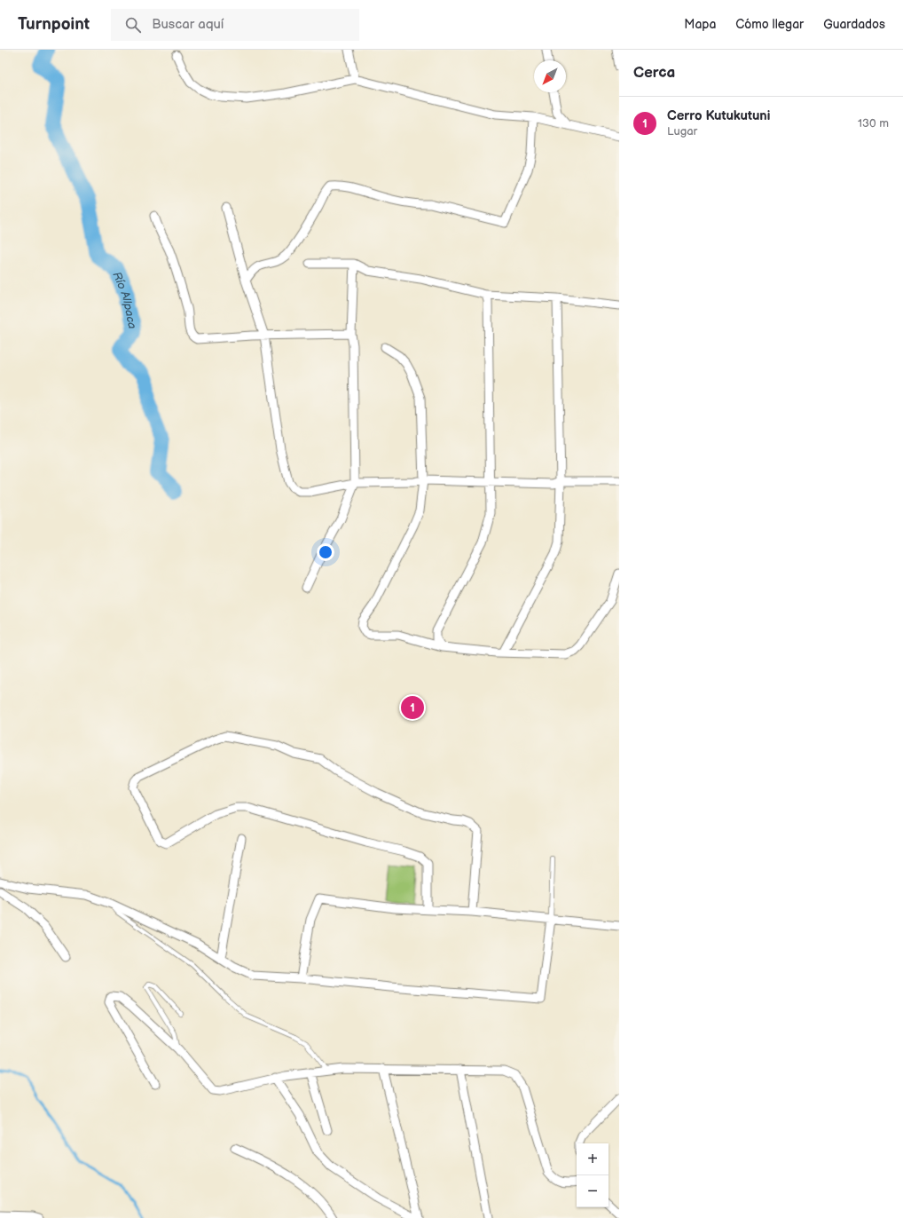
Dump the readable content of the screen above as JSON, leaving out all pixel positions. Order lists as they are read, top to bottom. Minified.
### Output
{"water":["Río Allpaca"],"north":"bottom left","page":{"header":"Turnpoint","search":"Buscar aquí","nav":["Mapa","Cómo llegar","Guardados"],"heading":"Cerca","list":[{"mark":"1","name":"Cerro Kutukutuni","note":"Lugar","value":"130 m"}],"pins":"1","map_buttons":["+","−"]}}
